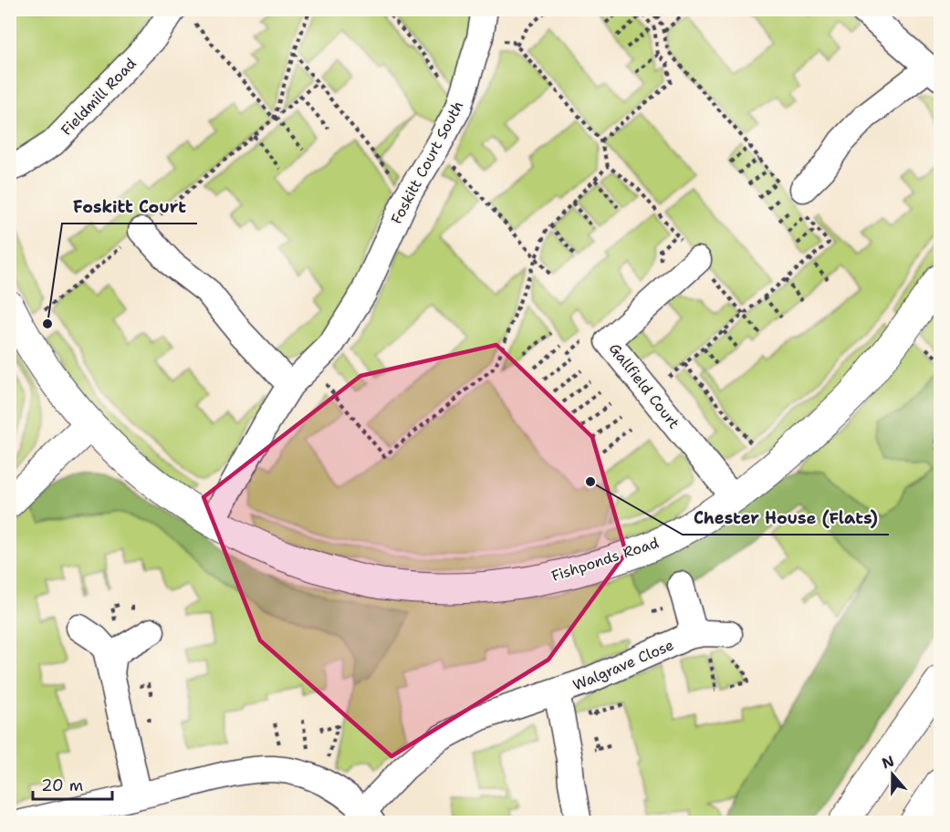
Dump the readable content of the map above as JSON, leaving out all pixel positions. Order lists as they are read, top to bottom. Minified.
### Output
{"streets":{"main road":["Fishponds Road"],"street":["Fieldmill Road","Foskitt Court South","Gallfield Court","Walgrave Close"]},"crossings":[["Foskitt Court South","Fishponds Road"],["Gallfield Court","Fishponds Road"]],"places":["Foskitt Court","Chester House (Flats)"],"scale_bar":"20 m","north":"top"}
